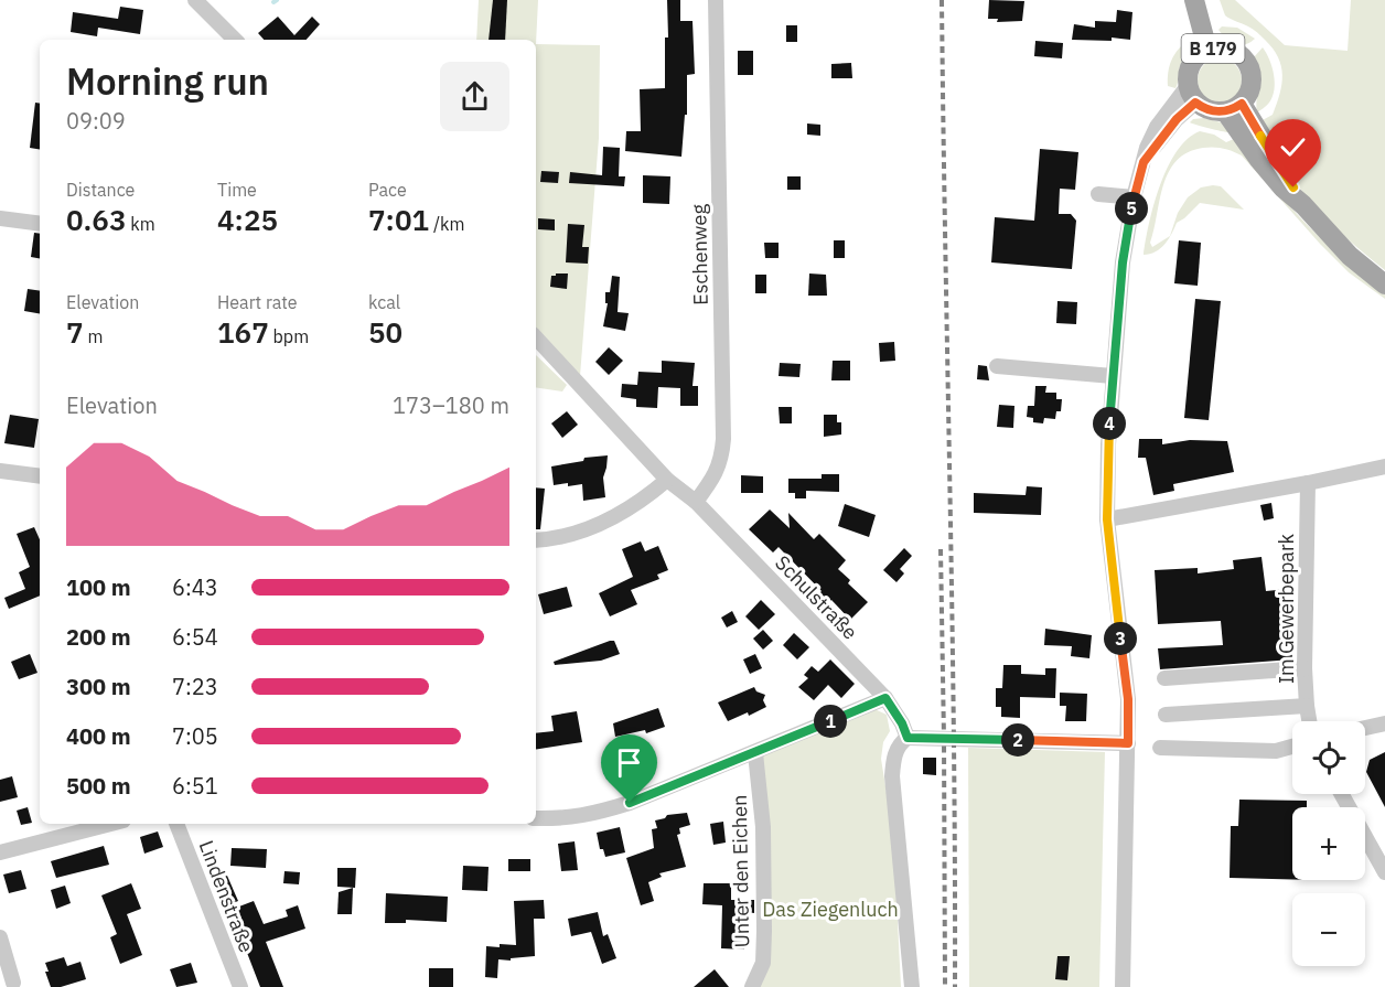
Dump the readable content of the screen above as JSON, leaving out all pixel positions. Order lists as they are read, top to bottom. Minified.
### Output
{"streets":{"main road":["B 179"],"street":["Eschenweg","Schulstraße","Im Gewerbepark","Unter den Eichen","Lindenstraße"]},"crossings":[["Eschenweg","Schulstraße"]],"parks":["Das Ziegenluch"],"page":{"heading":["Morning run","09:09"],"stats":[["Distance","0.63 km"],["Time","4:25"],["Pace","7:01 /km"],["Elevation","7 m"],["Heart rate","167 bpm"],["kcal","50"]],"pins":["5","4","3","1","2"],"chart":["Elevation","173–180 m"],"list":[{"name":"100 m","note":"6:43"},{"name":"200 m","note":"6:54"},{"name":"300 m","note":"7:23"},{"name":"400 m","note":"7:05"},{"name":"500 m","note":"6:51"}],"map_buttons":["+","−"]}}
